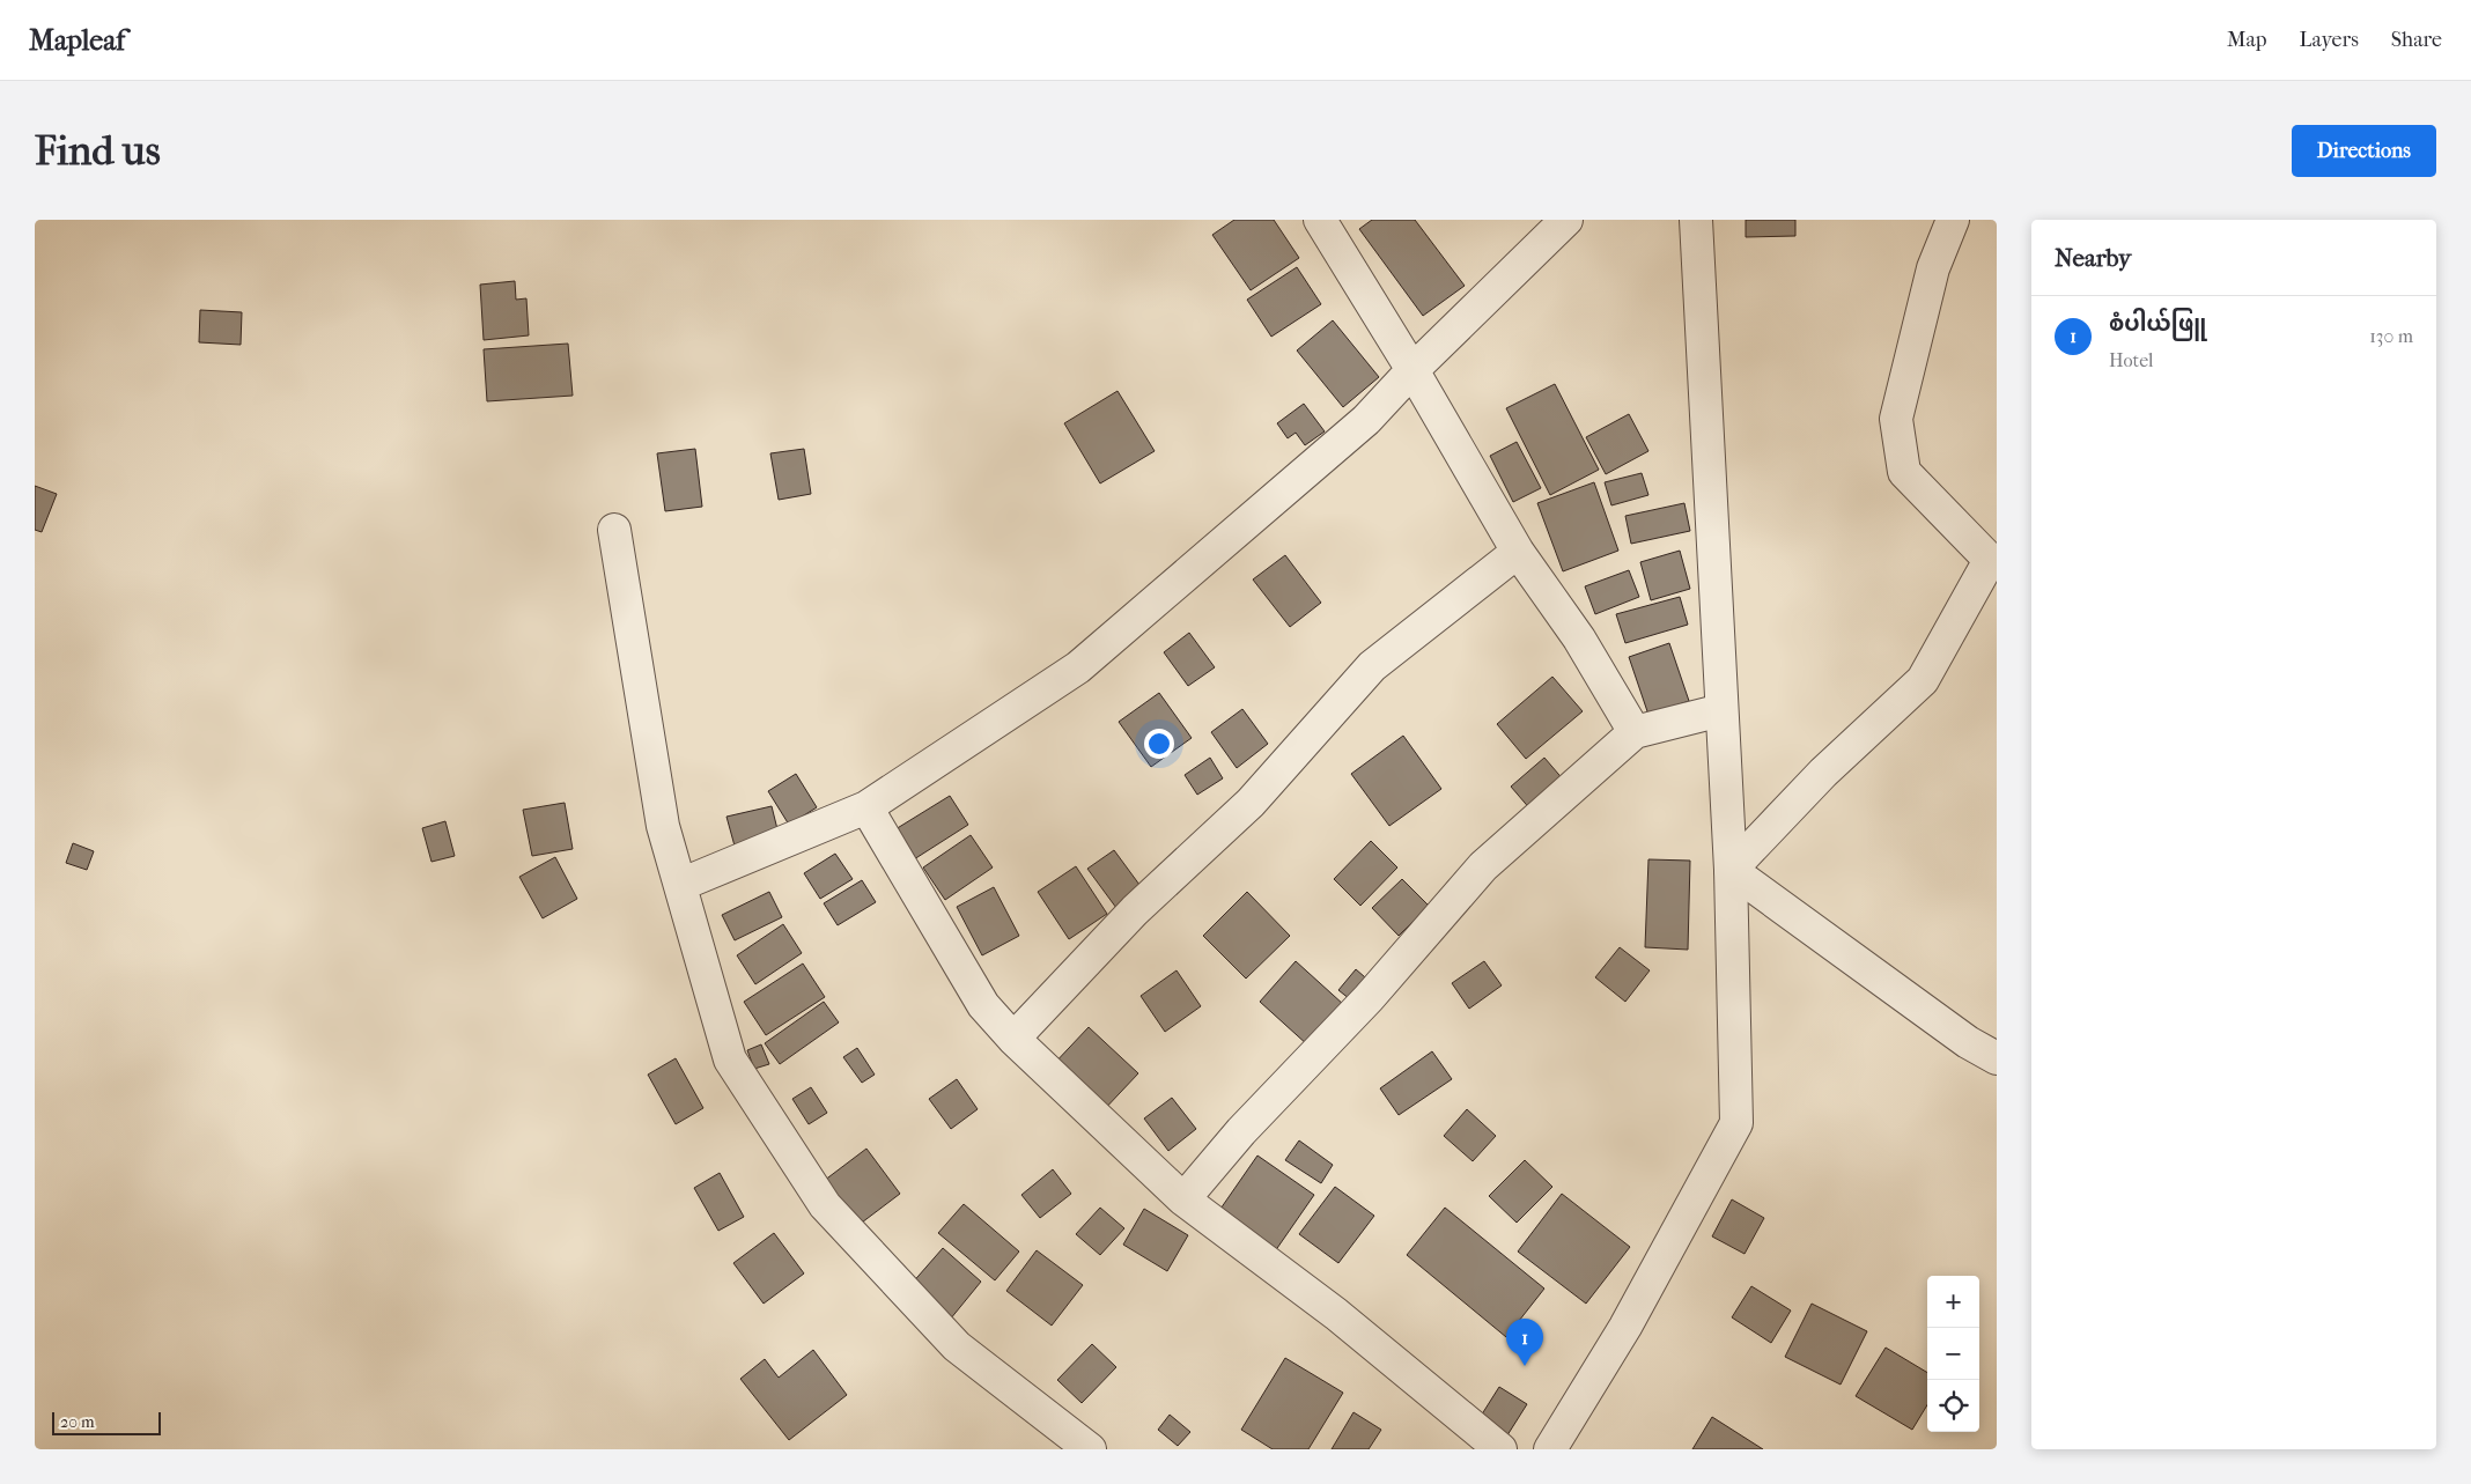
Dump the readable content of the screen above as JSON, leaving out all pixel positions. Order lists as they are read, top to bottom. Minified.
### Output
{"scale_bar":"20 m","page":{"header":"Mapleaf","nav":["Map","Layers","Share"],"buttons":"Directions","title":"Find us","heading":"Nearby","list":[{"mark":"1","name":"စံပါယ်ဖြူ","note":"Hotel","value":"130 m"}],"map_buttons":["+","−"],"pins":"1","scale":"20 m"}}
